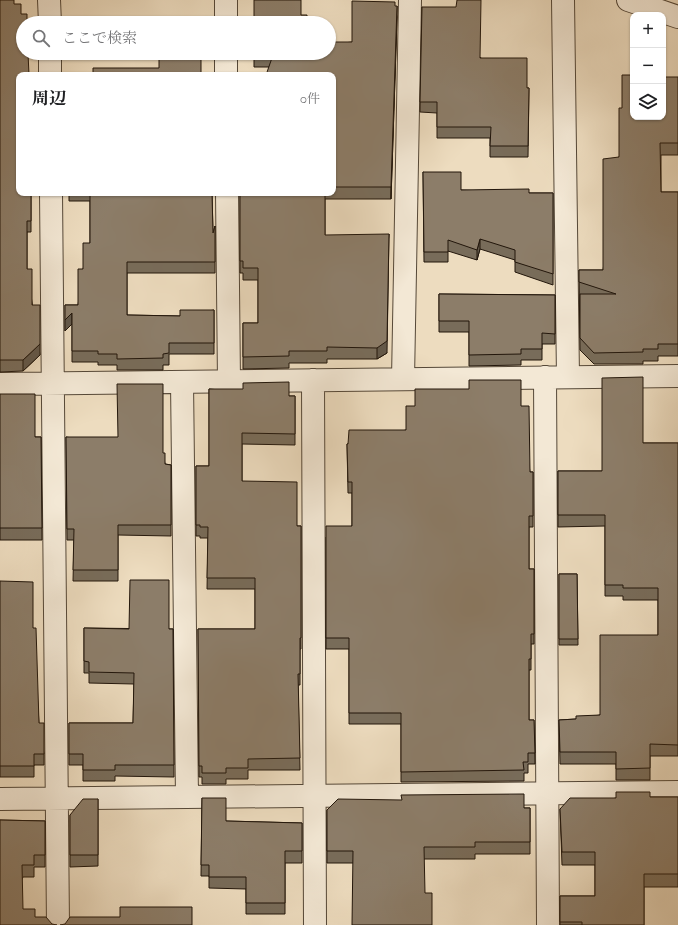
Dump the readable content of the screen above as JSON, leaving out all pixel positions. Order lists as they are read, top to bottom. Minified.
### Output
{"page":{"map_buttons":["+","−"],"search":"ここで検索","heading":["周辺","0件"]}}
